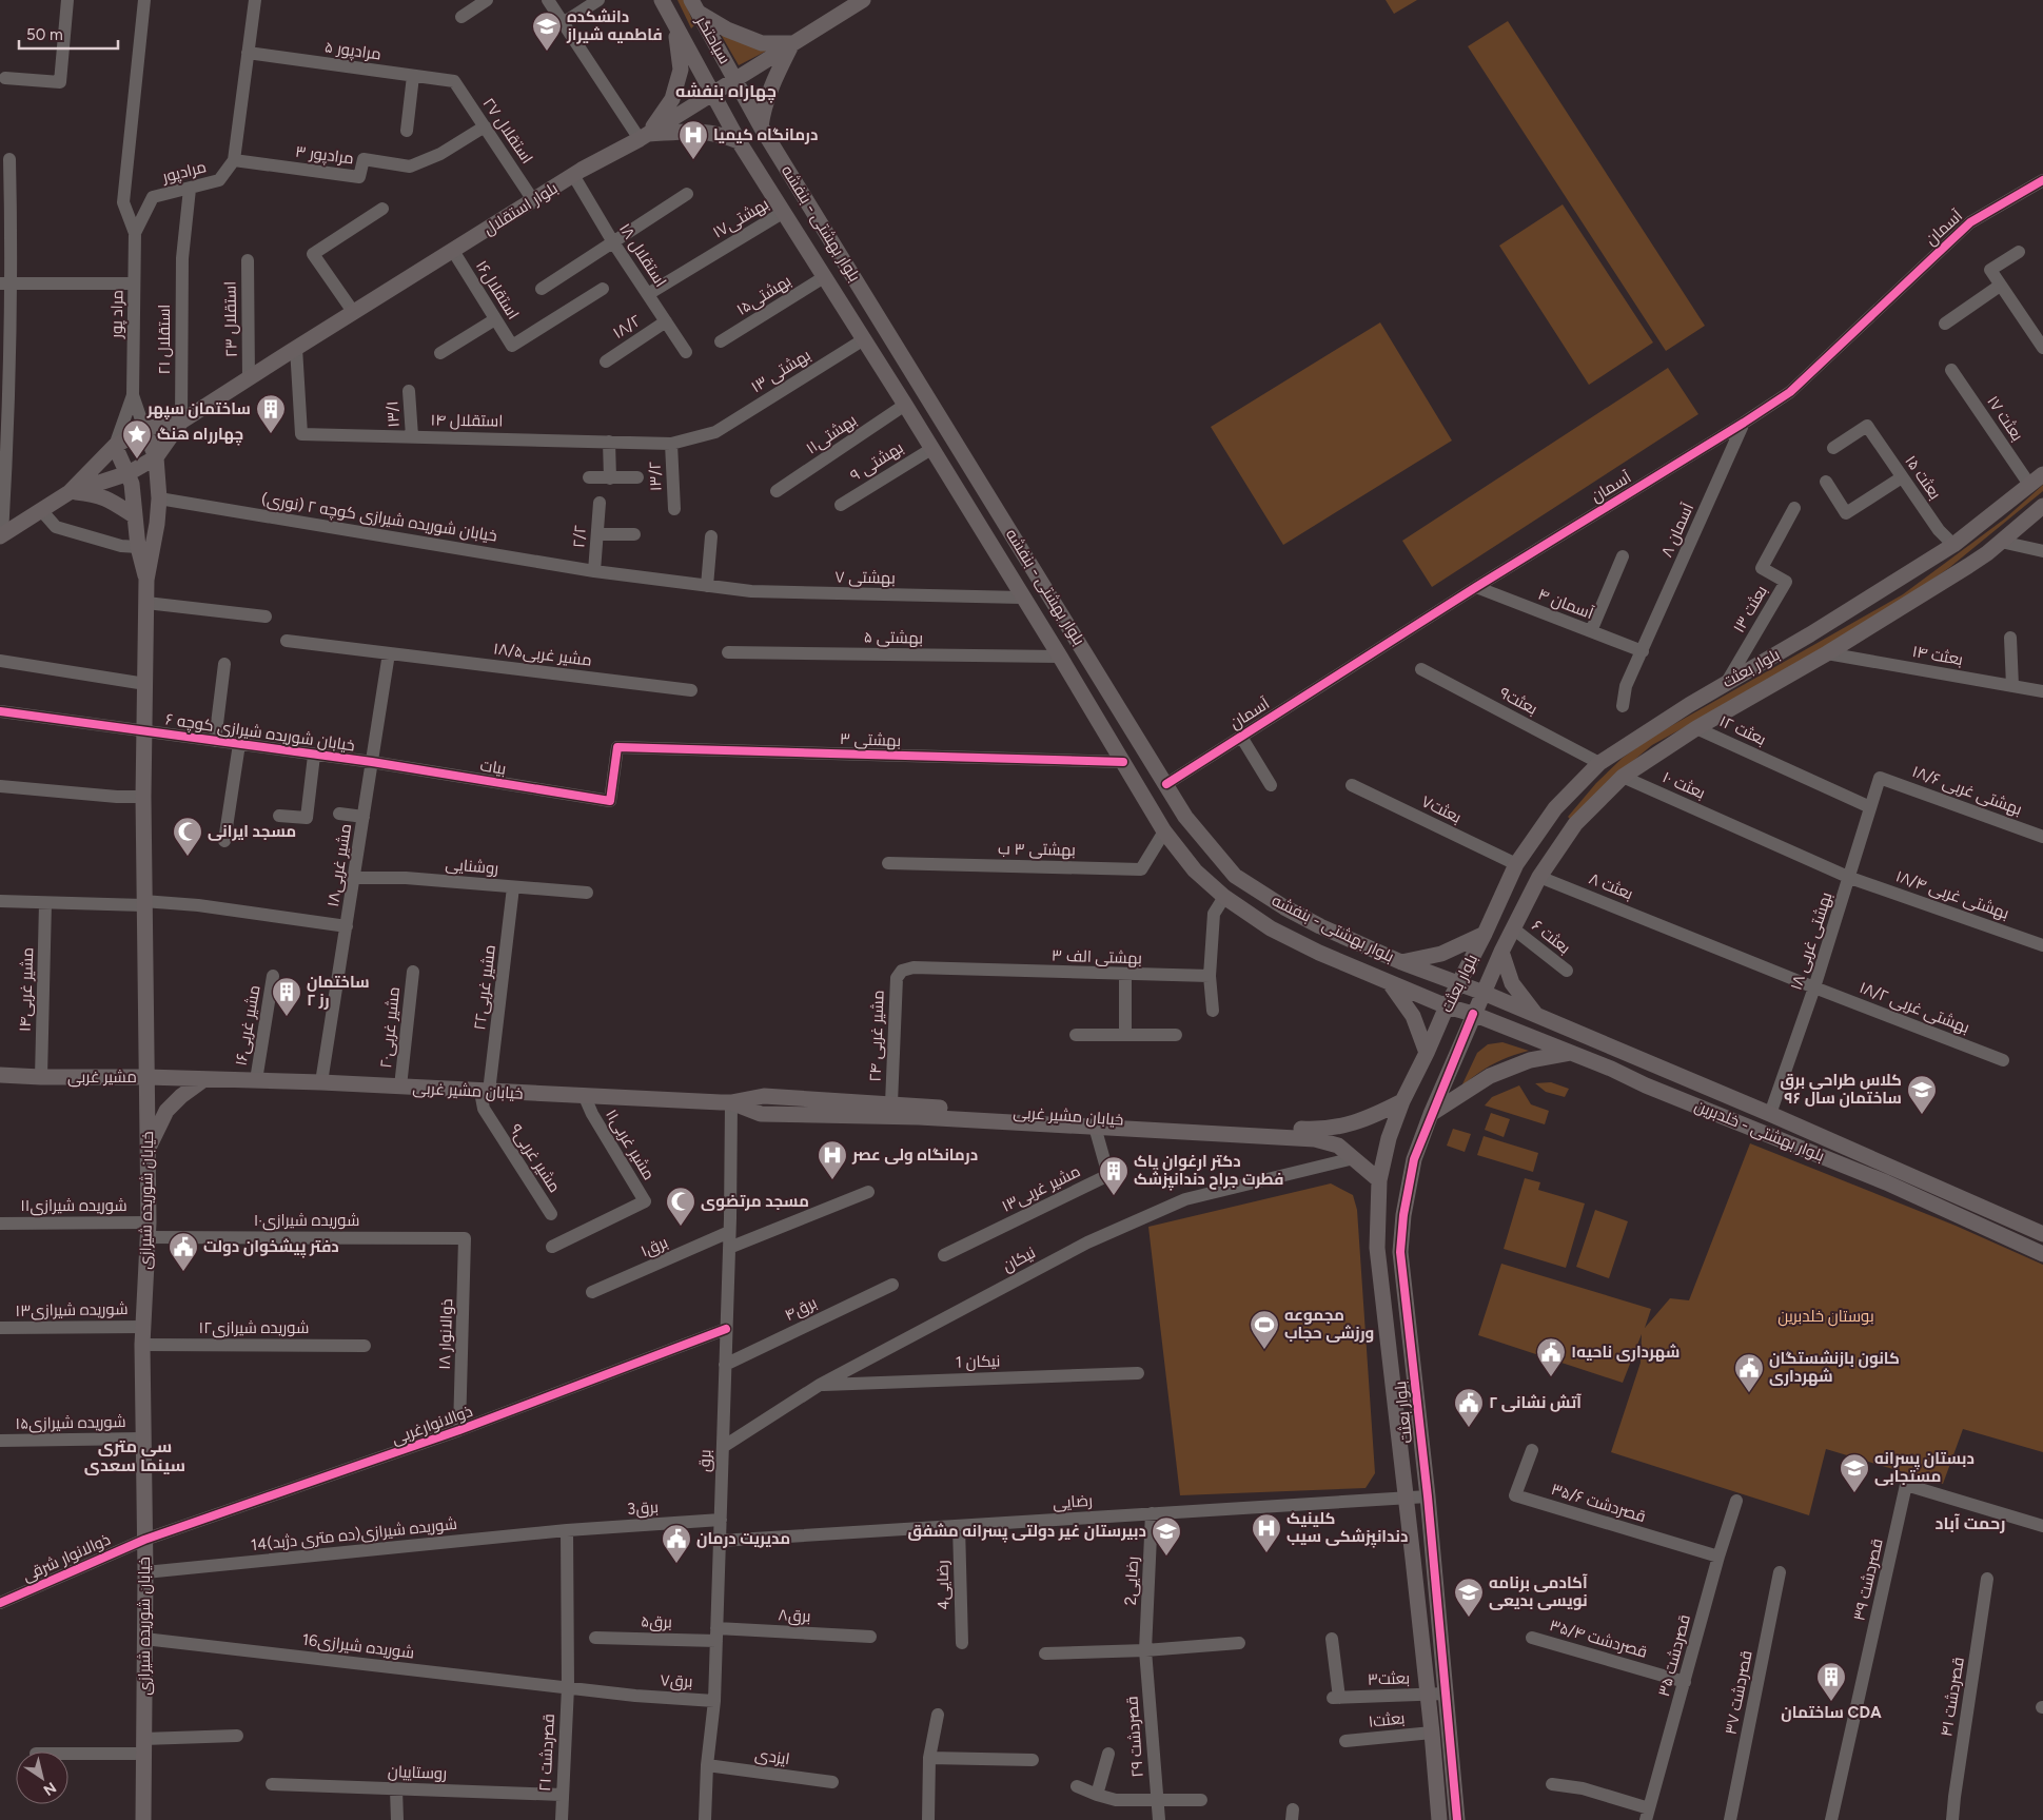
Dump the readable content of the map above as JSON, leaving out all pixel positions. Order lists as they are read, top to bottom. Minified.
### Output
{"streets":{"main road":["سیاحتگر","بلوار استقلال","بلوار بهشتی - بنفشه","بلوار بعثت","مشیر غربی","خیابان مشیر غربی","بلوار بهشتی - خلدبرین","خیابان شوریده شیرازی"],"street":["۵ مرادپور","۲۷ استقلال","۳ مرادپور","مرادپور","بهشتی۱۷","آسمان","استقلال ۱۸","استقلال۱۶","بهشتی۱۵","مراد پور","۲۳ استقلال","۱۸/۲","۲۱ استقلال","بهشتی ۱۳","۱۳/۱","بعثت ۱۷","استقلال ۱۴","بهشتی۱۱","بهشتی ۹","۱۳/۲","بعثت ۱۵","خیابان شوریده شیرازی کوچه ۲ (نوری)","۸ آسمان","۲/۲","بهشتی ۷","۴ آسمان","۱۳ بعثت","بهشتی ۵","مشیر غربی۱۸/۵","بعثت ۱۴","بعثت۹","۱۲ بعثت","خیابان شوریده شیرازی کوچه ۶","بهشتی ۳","بیات","۱۰ بعثت","بهشتی غربی ۱۸/۶","بعثت۷","بهشتی ۳ ب","مشیر غربی۱۸","روشنایی","۸ بعثت","بهشتی غربی ۱۸/۴","۶ بعثت","بهشتی غربی ۱۸","بهشتی الف ۳","مشیر غربی۲۲","مشیر غربی۱۴","بهشتی غربی ۱۸/۲","مشیر غربی۱۶","مشیر غربی۲۰","مشیر غربی ۲۴","مشیر غربی۱۱","مشیر غربی۹","مشیر غربی۱۳","شوریده شیرازی۱۱","۱۰شوریده شیرازی","برق۱","نیکان","برق۴","شوریده شیرازی۱۳","شوریده شیرازی۱۲","ذوالانوار ۱۸","نیکان 1","شوریده شیرازی۱۵","ذوالانوارغربی","برق","رضایی","قصردشت ۳۵/۶","3برق","14شوریده شیرازی(ده متری دژبد)","ذوالانوار شرقی","قصردشت ۳۹","2رضایی","4رضایی","برق۸","برق۵","قصردشت ۳۵/۴","شوریده شیرازی16","قصردشت ۳۵","بعثت۳","برق۷","قصردشت ۳۷","قصردشت ۴۱","بعثت۱","قصردشت ۲۹","قصردشت ۲۱","ایزدی","روستاییان"]},"crossings":[["سیاحتگر","بلوار استقلال"],["سیاحتگر","بلوار بهشتی - بنفشه"],["۵ مرادپور","۲۷ استقلال"],["۲۷ استقلال","۳ مرادپور"],["۲۷ استقلال","بلوار استقلال"],["۳ مرادپور","مرادپور"],["مرادپور","مراد پور"],["مرادپور","۲۱ استقلال"],["بلوار استقلال","بلوار بهشتی - بنفشه"],["بلوار استقلال","استقلال ۱۸"],["بلوار استقلال","استقلال۱۶"],["بلوار استقلال","مراد پور"],["بلوار استقلال","۲۳ استقلال"],["بلوار استقلال","۲۱ استقلال"],["بلوار استقلال","استقلال ۱۴"],["بلوار استقلال","خیابان شوریده شیرازی"],["بهشتی۱۷","بلوار بهشتی - بنفشه"],["بهشتی۱۷","استقلال ۱۸"],["بلوار بهشتی - بنفشه","آسمان"],["بلوار بهشتی - بنفشه","بهشتی۱۵"],["بلوار بهشتی - بنفشه","بهشتی ۱۳"],["بلوار بهشتی - بنفشه","بهشتی۱۱"],["بلوار بهشتی - بنفشه","بهشتی ۹"],["بلوار بهشتی - بنفشه","بهشتی ۷"],["بلوار بهشتی - بنفشه","بهشتی ۵"],["بلوار بهشتی - بنفشه","بلوار بعثت"],["بلوار بهشتی - بنفشه","بهشتی ۳"],["بلوار بهشتی - بنفشه","بهشتی ۳ ب"],["بلوار بهشتی - بنفشه","بلوار بهشتی - خلدبرین"],["آسمان","۸ آسمان"],["آسمان","۴ آسمان"],["استقلال ۱۸","۱۸/۲"],["مراد پور","خیابان شوریده شیرازی"],["بهشتی ۱۳","استقلال ۱۴"],["۱۳/۱","استقلال ۱۴"],["بعثت ۱۷","بلوار بعثت"],["استقلال ۱۴","۱۳/۲"],["بعثت ۱۵","بلوار بعثت"],["خیابان شوریده شیرازی کوچه ۲ (نوری)","۲/۲"],["خیابان شوریده شیرازی کوچه ۲ (نوری)","بهشتی ۷"],["خیابان شوریده شیرازی کوچه ۲ (نوری)","خیابان شوریده شیرازی"],["۸ آسمان","۴ آسمان"],["۱۳ بعثت","بلوار بعثت"],["مشیر غربی۱۸/۵","مشیر غربی۱۸"],["بعثت ۱۴","بلوار بعثت"],["بلوار بعثت","بعثت۹"],["بلوار بعثت","۱۲ بعثت"],["بلوار بعثت","۱۰ بعثت"],["بلوار بعثت","بعثت۷"],["بلوار بعثت","۸ بعثت"],["بلوار بعثت","۶ بعثت"],["بلوار بعثت","خیابان مشیر غربی"],["بلوار بعثت","بلوار بهشتی - خلدبرین"],["بلوار بعثت","رضایی"],["بلوار بعثت","بعثت۳"],["بلوار بعثت","بعثت۱"],["۱۲ بعثت","بهشتی غربی ۱۸"],["خیابان شوریده شیرازی کوچه ۶","بیات"],["خیابان شوریده شیرازی کوچه ۶","مشیر غربی۱۸"],["خیابان شوریده شیرازی کوچه ۶","خیابان شوریده شیرازی"],["بهشتی ۳","بیات"],["بیات","مشیر غربی۱۸"],["۱۰ بعثت","بهشتی غربی ۱۸/۴"],["۱۰ بعثت","بهشتی غربی ۱۸"],["بهشتی غربی ۱۸/۶","بهشتی غربی ۱۸"],["مشیر غربی۱۸","روشنایی"],["مشیر غربی۱۸","خیابان مشیر غربی"],["روشنایی","مشیر غربی۲۲"],["۸ بعثت","بهشتی غربی ۱۸"],["۸ بعثت","بهشتی غربی ۱۸/۲"],["بهشتی غربی ۱۸/۴","بهشتی غربی ۱۸"],["بهشتی غربی ۱۸","بهشتی غربی ۱۸/۲"],["بهشتی غربی ۱۸","بلوار بهشتی - خلدبرین"],["بهشتی الف ۳","مشیر غربی ۲۴"],["مشیر غربی۲۲","خیابان مشیر غربی"],["مشیر غربی۲۲","مشیر غربی۹"],["مشیر غربی۱۴","مشیر غربی"],["مشیر غربی۱۶","خیابان مشیر غربی"],["مشیر غربی۲۰","خیابان مشیر غربی"],["مشیر غربی ۲۴","خیابان مشیر غربی"],["مشیر غربی","خیابان مشیر غربی"],["مشیر غربی","خیابان شوریده شیرازی"],["خیابان مشیر غربی","مشیر غربی۱۱"],["خیابان مشیر غربی","مشیر غربی۹"],["خیابان مشیر غربی","مشیر غربی۱۳"],["خیابان مشیر غربی","نیکان"],["خیابان مشیر غربی","برق"],["خیابان شوریده شیرازی","شوریده شیرازی۱۱"],["خیابان شوریده شیرازی","۱۰شوریده شیرازی"],["خیابان شوریده شیرازی","شوریده شیرازی۱۳"],["خیابان شوریده شیرازی","شوریده شیرازی۱۲"],["خیابان شوریده شیرازی","شوریده شیرازی۱۵"],["خیابان شوریده شیرازی","ذوالانوارغربی"],["خیابان شوریده شیرازی","14شوریده شیرازی(ده متری دژبد)"],["خیابان شوریده شیرازی","ذوالانوار شرقی"],["خیابان شوریده شیرازی","شوریده شیرازی16"],["شوریده شیرازی۱۱","۱۰شوریده شیرازی"],["۱۰شوریده شیرازی","ذوالانوار ۱۸"],["برق۱","برق"],["نیکان","نیکان 1"],["نیکان","برق"],["برق۴","برق"],["ذوالانوار ۱۸","ذوالانوارغربی"],["ذوالانوارغربی","برق"],["ذوالانوارغربی","ذوالانوار شرقی"],["برق","رضایی"],["برق","3برق"],["برق","برق۸"],["برق","برق۵"],["برق","برق۷"],["برق","ایزدی"],["رضایی","2رضایی"],["رضایی","4رضایی"],["قصردشت ۳۵/۶","قصردشت ۳۵"],["3برق","14شوریده شیرازی(ده متری دژبد)"],["3برق","قصردشت ۲۱"],["14شوریده شیرازی(ده متری دژبد)","قصردشت ۲۱"],["2رضایی","قصردشت ۲۹"],["برق۸","برق۵"],["قصردشت ۳۵/۴","قصردشت ۳۵"],["شوریده شیرازی16","برق۷"],["شوریده شیرازی16","قصردشت ۲۱"],["قصردشت ۲۱","روستاییان"]],"districts":["چهاراه بنفشه","سی متری سینما سعدی","رحمت آباد"],"parks":["بوستان خلدبرین"],"places":{"school or university":["دانشکده فاطمیه شیراز","کلاس طراحی برق ساختمان سال ۹۶","دبستان پسرانه مستجابی","دبیرستان غیر دولتی پسرانه مشفق","آکادمی برنامه نویسی بدیعی"],"hospital":["درمانگاه کیمیا","درمانگاه ولی عصر","کلینیک دندانپزشکی سیب"],"building":["ساختمان سپهر","ساختمان رز ۲","دکتر ارغوان پاک فطرت جراح دندانپزشک","ساختمان CDA"],"place":["چهارراه هنگ"],"mosque":["مسجد ایرانی","مسجد مرتضوی"],"public building":["دفتر پیشخوان دولت","شهرداری ناحیه۱","کانون بازنشستگان شهرداری","آتش نشانی ۲","مدیریت درمان"],"sports":["مجموعه ورزشی حجاب"]},"scale_bar":"50 m","north":"bottom right"}
